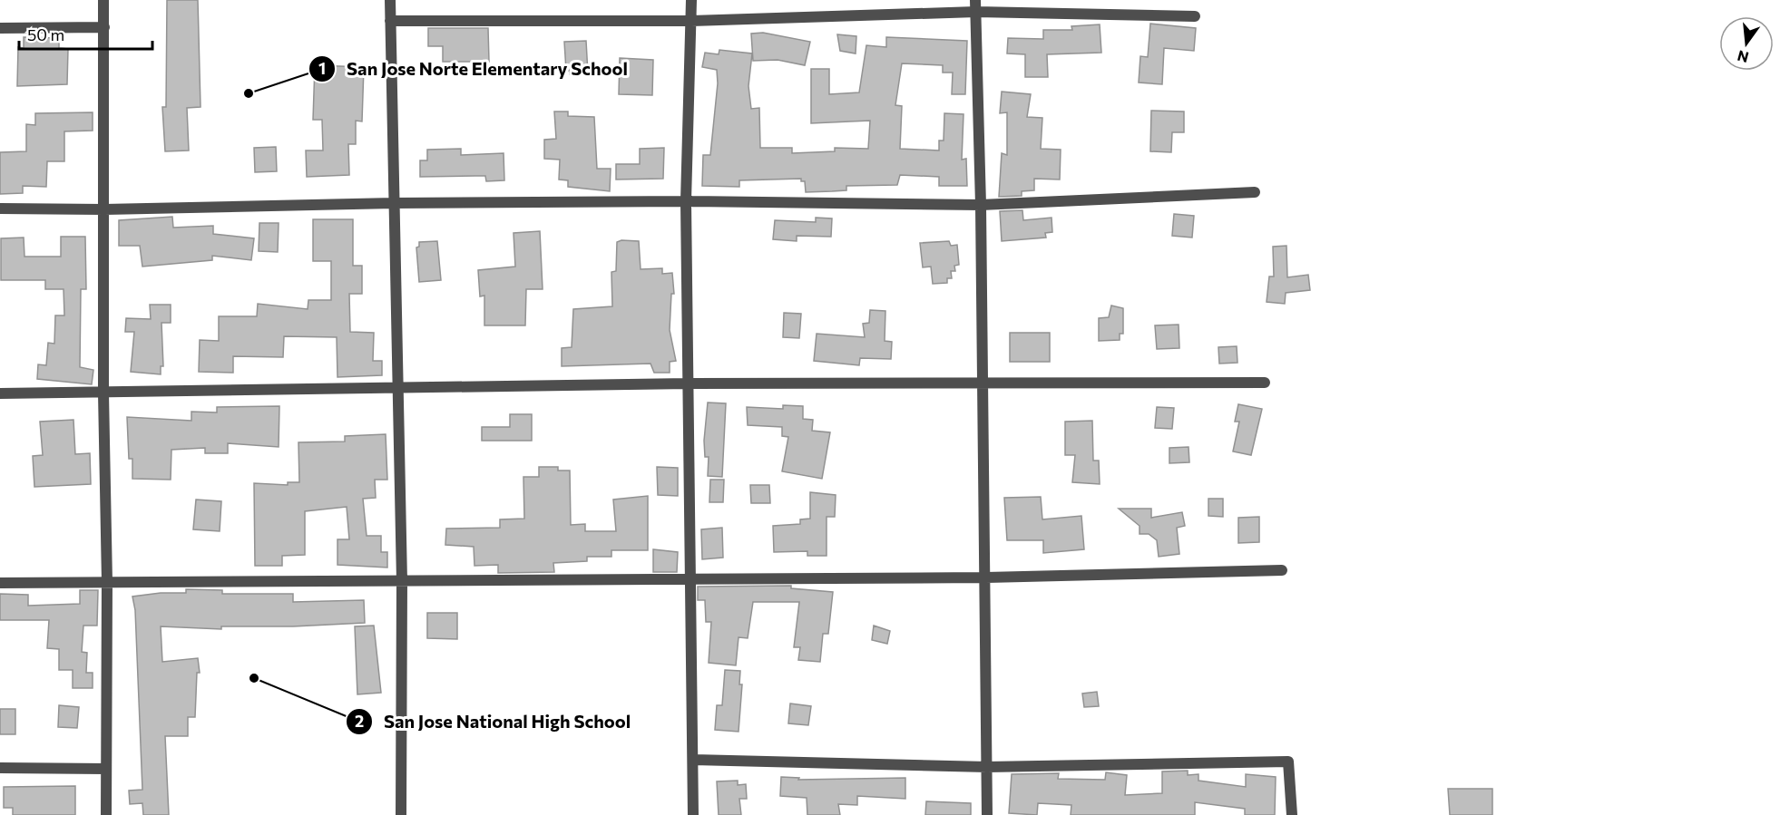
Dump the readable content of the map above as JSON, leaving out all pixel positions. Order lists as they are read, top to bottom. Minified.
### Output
{"places":["San Jose Norte Elementary School","San Jose National High School"],"scale_bar":"50 m","north":"bottom"}
